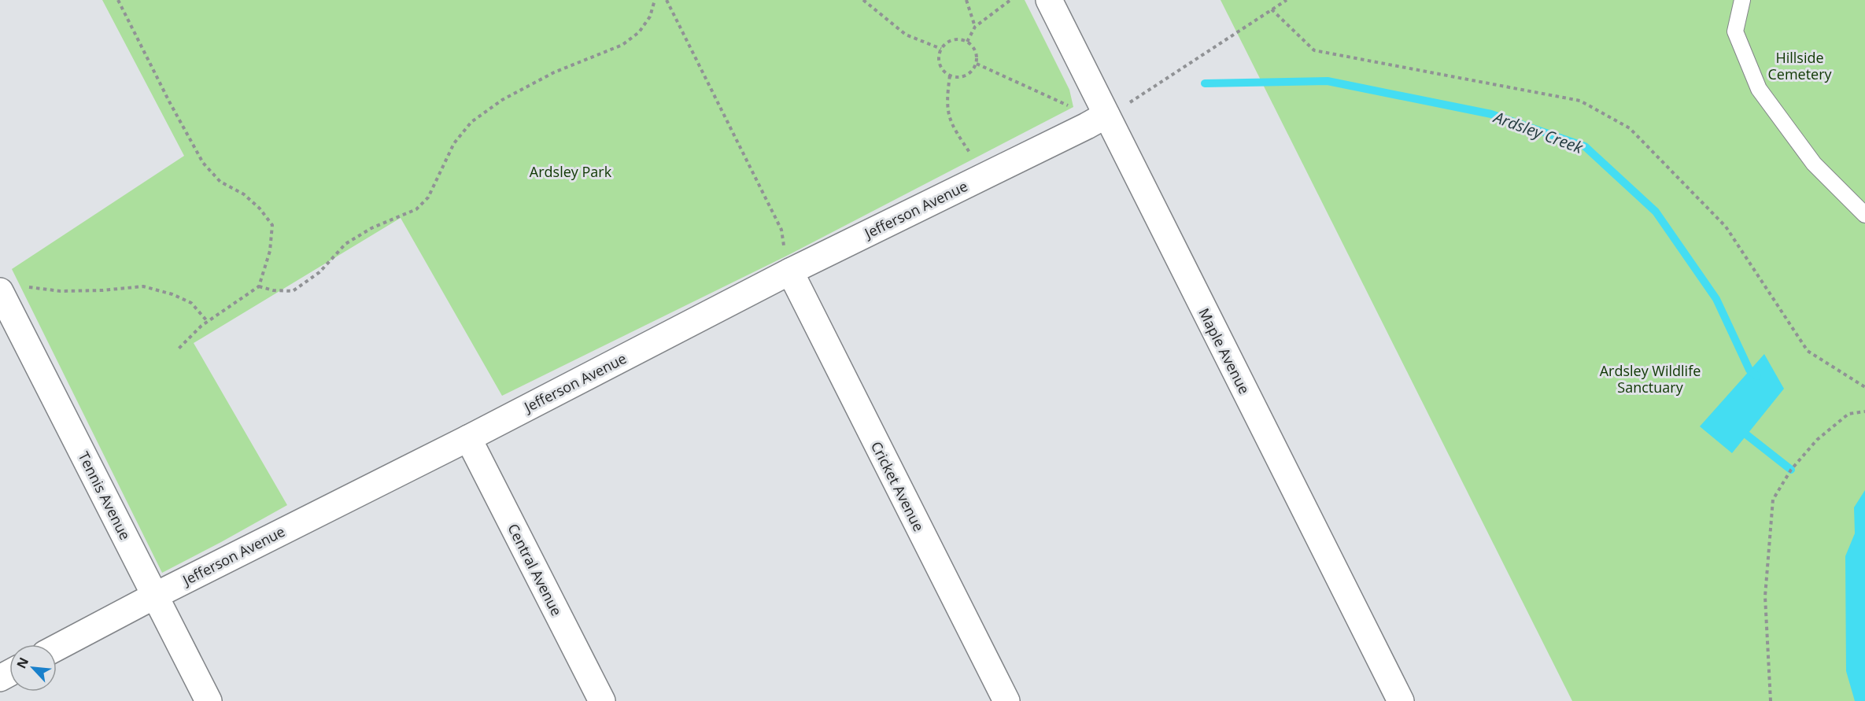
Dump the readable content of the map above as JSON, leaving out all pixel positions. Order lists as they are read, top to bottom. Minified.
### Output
{"streets":{"street":["Jefferson Avenue","Maple Avenue","Cricket Avenue","Tennis Avenue","Central Avenue"]},"crossings":[["Jefferson Avenue","Maple Avenue"],["Jefferson Avenue","Cricket Avenue"],["Jefferson Avenue","Tennis Avenue"],["Jefferson Avenue","Central Avenue"]],"water":["Ardsley Creek"],"parks":["Hillside Cemetery","Ardsley Park","Ardsley Wildlife Sanctuary"],"north":"top left"}
